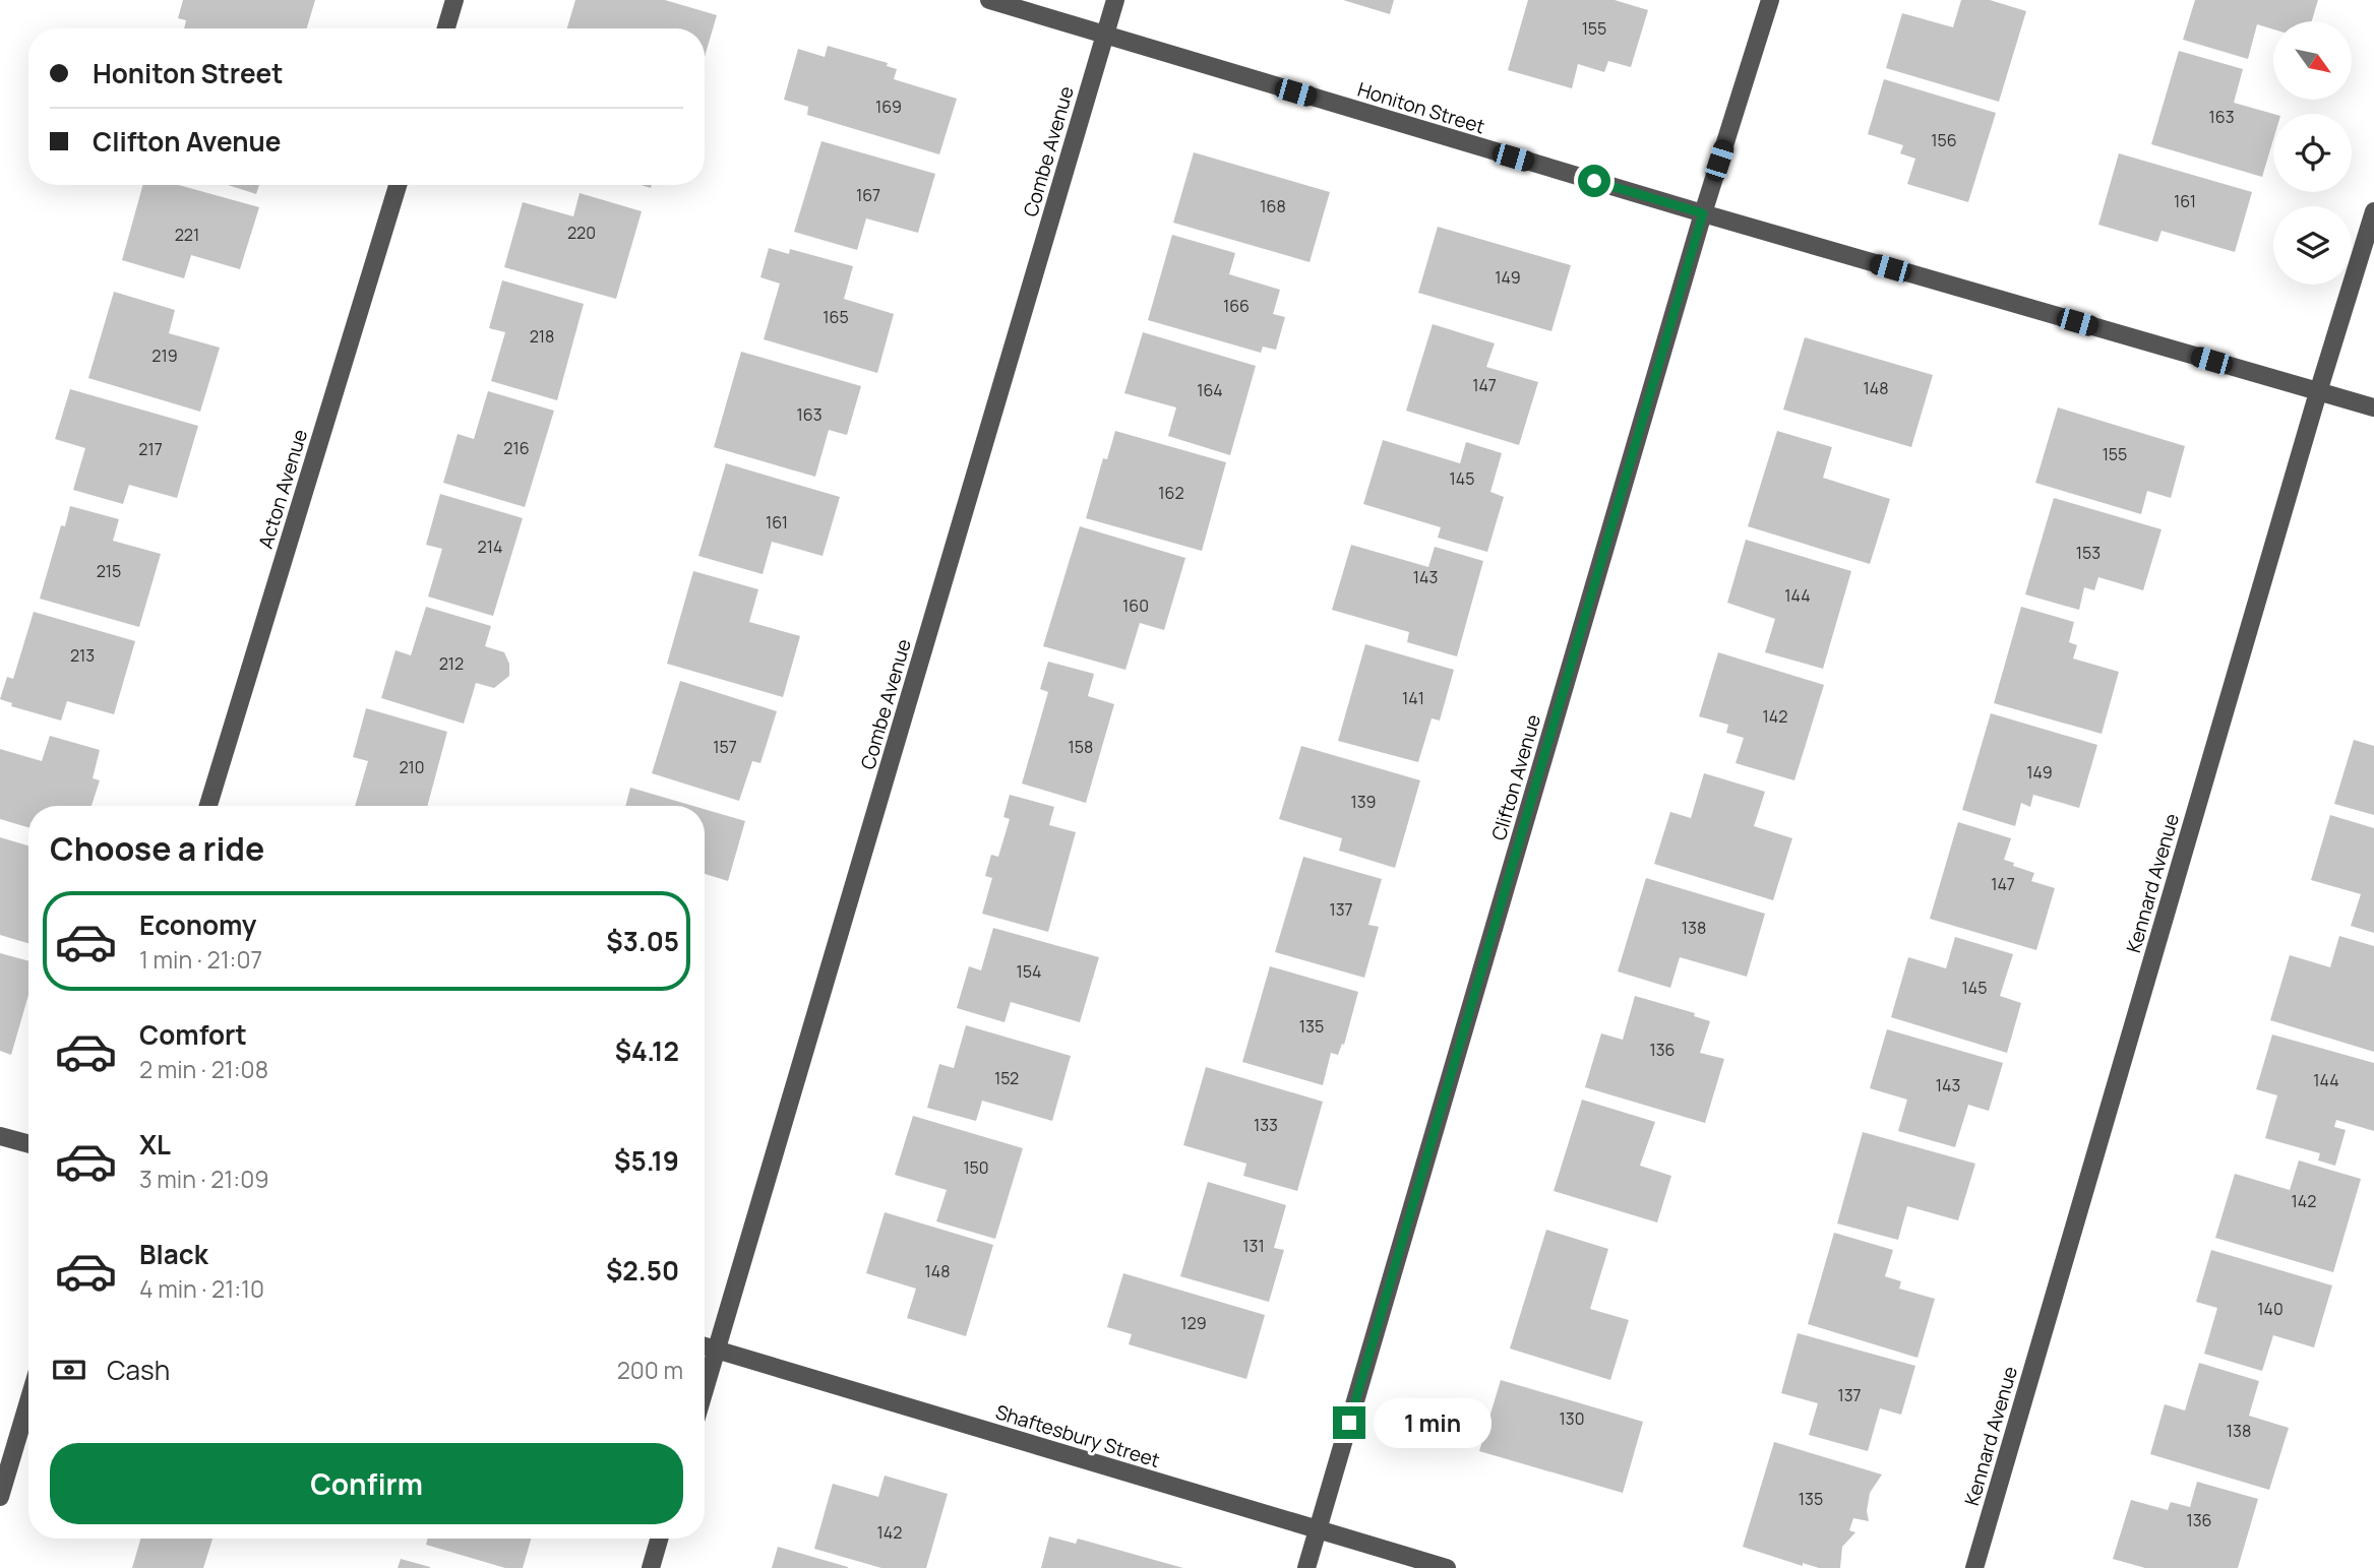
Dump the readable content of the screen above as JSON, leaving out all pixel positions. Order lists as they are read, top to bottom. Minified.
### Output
{"streets":{"street":["Honiton Street","Combe Avenue","Acton Avenue","Clifton Avenue","Kennard Avenue","Shaftesbury Street"]},"crossings":[["Honiton Street","Combe Avenue"],["Honiton Street","Clifton Avenue"],["Honiton Street","Kennard Avenue"],["Combe Avenue","Shaftesbury Street"],["Clifton Avenue","Shaftesbury Street"]],"house_numbers":["155","169","163","156","167","161","168","220","221","149","166","165","218","219","147","148","164","163","216","217","155","145","162","161","214","153","215","143","144","160","213","212","141","142","157","158","210","149","139","147","137","138","154","145","135","136","152","144","143","133","150","142","131","148","140","129","137","130","138","135","136","142"],"north":"bottom right","page":{"banner":["Honiton Street","Clifton Avenue"],"heading":"Choose a ride","list":[{"name":"Economy","note":"1 min · 21:07","value":"$3.05"},{"name":"Comfort","note":"2 min · 21:08","value":"$4.12"},{"name":"XL","note":"3 min · 21:09","value":"$5.19"},{"name":"Black","note":"4 min · 21:10","value":"$2.50"}],"pay":["Cash","200 m"],"bubble":"1 min","buttons":"Confirm"}}
